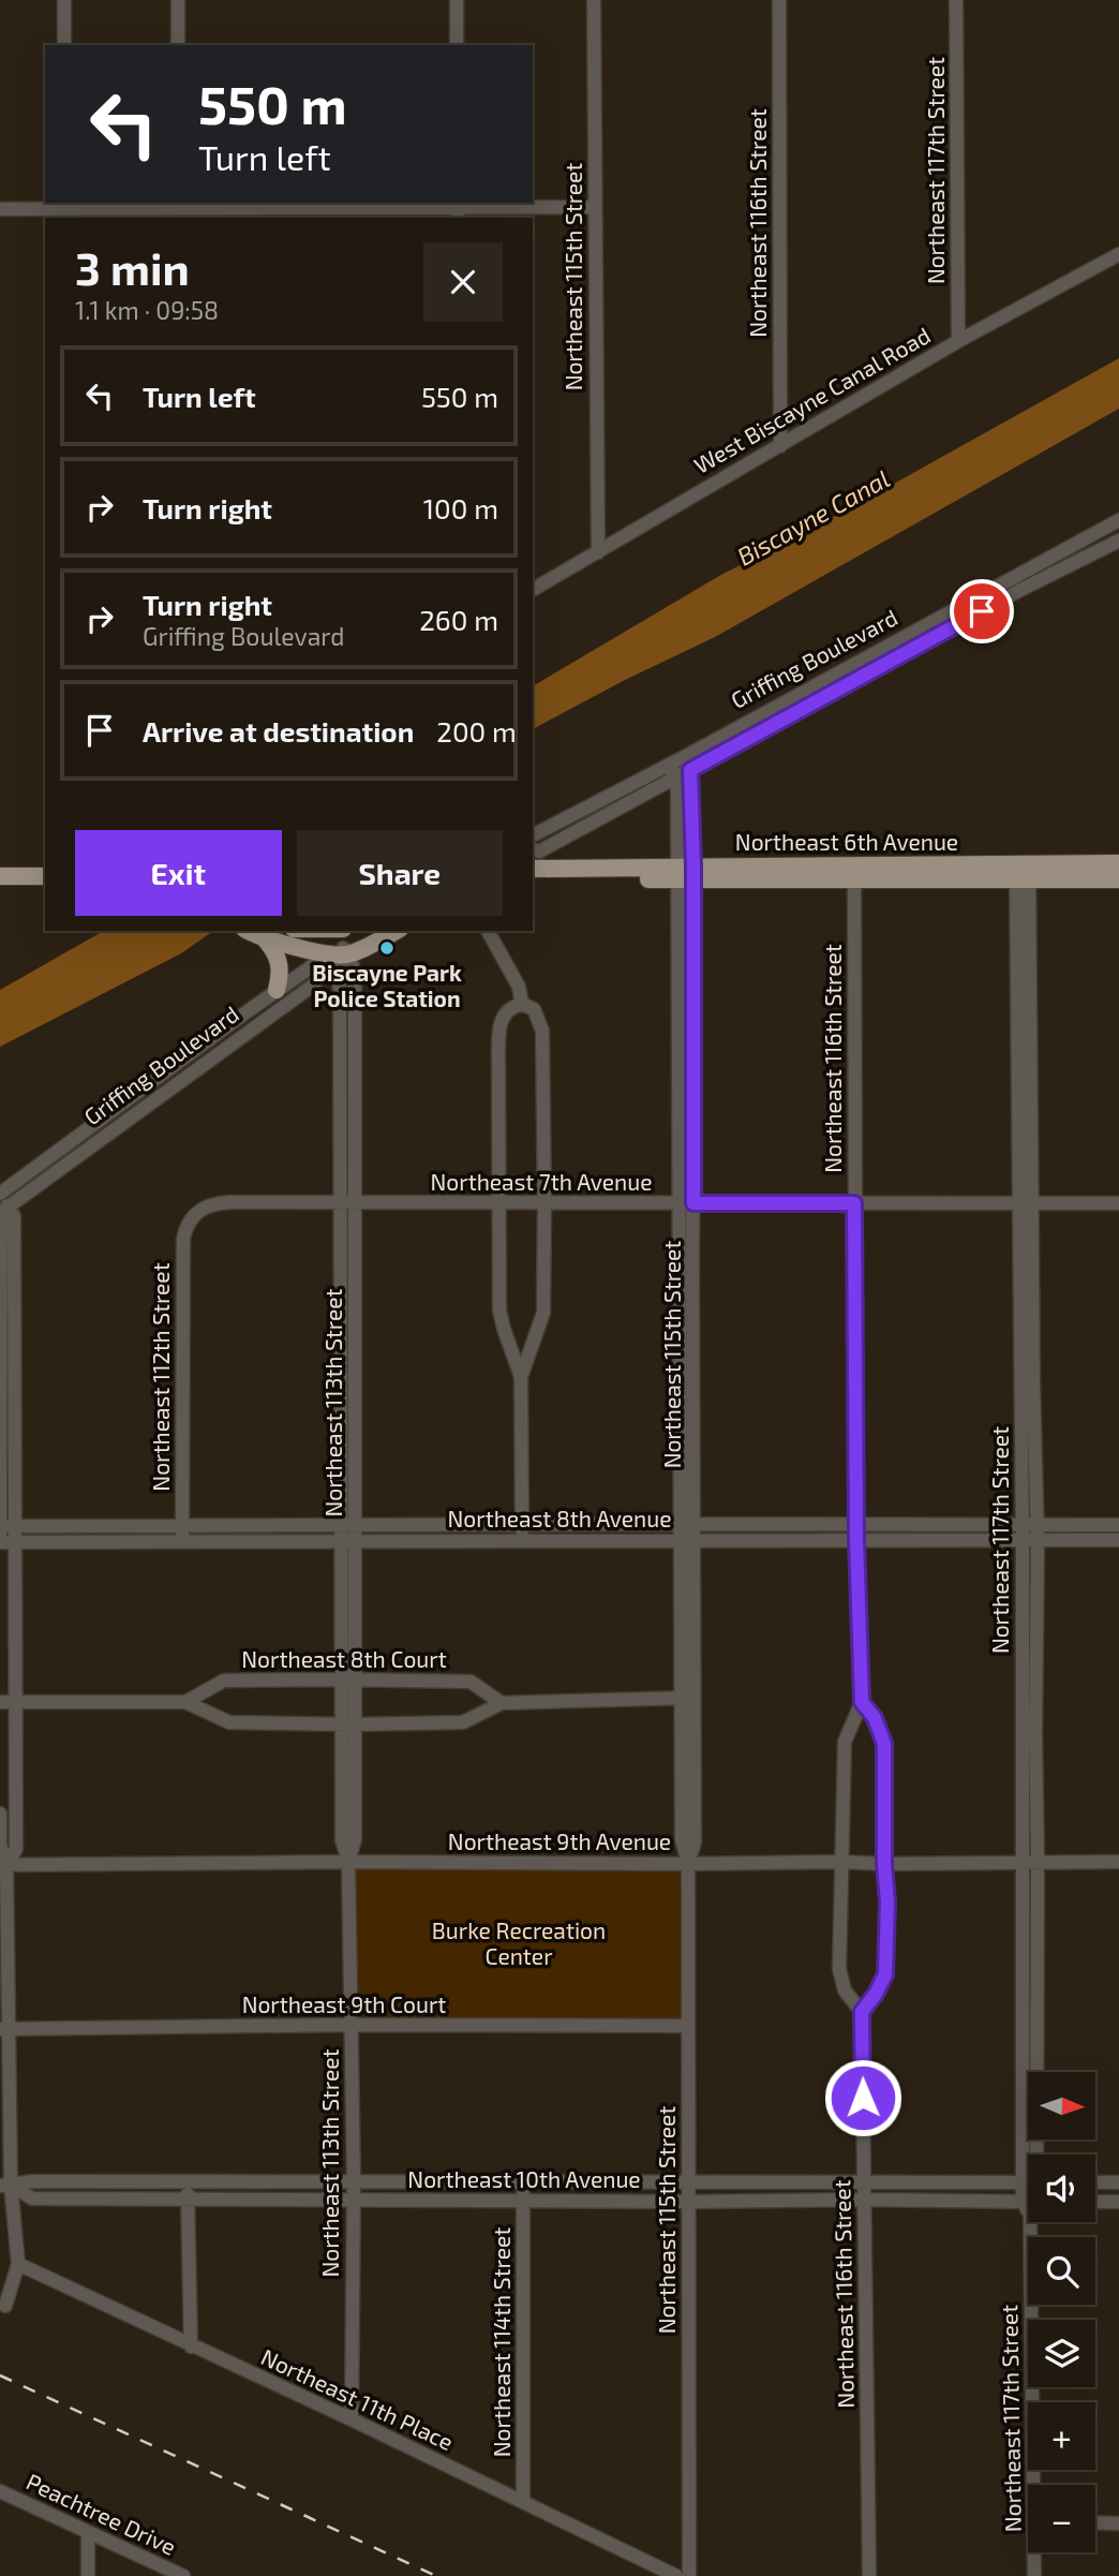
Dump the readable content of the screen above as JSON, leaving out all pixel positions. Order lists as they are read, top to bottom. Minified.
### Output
{"streets":{"main road":["Griffing Boulevard","Northeast 6th Avenue"],"street":["Northeast 117th Street","Northeast 116th Street","Northeast 115th Street","West Biscayne Canal Road","Northeast 7th Avenue","Northeast 112th Street","Northeast 113th Street","Northeast 8th Avenue","Northeast 8th Court","Northeast 9th Avenue","Northeast 9th Court","Northeast 10th Avenue","Northeast 114th Street","Northeast 11th Place","Peachtree Drive"]},"crossings":[["Northeast 117th Street","West Biscayne Canal Road"],["Northeast 117th Street","Northeast 6th Avenue"],["Northeast 117th Street","Northeast 7th Avenue"],["Northeast 117th Street","Northeast 8th Avenue"],["Northeast 117th Street","Northeast 9th Avenue"],["Northeast 116th Street","West Biscayne Canal Road"],["Northeast 116th Street","Northeast 6th Avenue"],["Northeast 116th Street","Northeast 7th Avenue"],["Northeast 116th Street","Northeast 8th Avenue"],["Northeast 116th Street","Northeast 9th Avenue"],["Northeast 116th Street","Northeast 10th Avenue"],["Northeast 115th Street","West Biscayne Canal Road"],["Northeast 115th Street","Griffing Boulevard"],["Northeast 115th Street","Northeast 6th Avenue"],["Northeast 115th Street","Northeast 7th Avenue"],["Northeast 115th Street","Northeast 8th Avenue"],["Northeast 115th Street","Northeast 8th Court"],["Northeast 115th Street","Northeast 9th Avenue"],["Northeast 115th Street","Northeast 9th Court"],["Northeast 115th Street","Northeast 10th Avenue"],["Griffing Boulevard","Northeast 113th Street"],["Northeast 7th Avenue","Northeast 112th Street"],["Northeast 7th Avenue","Northeast 113th Street"],["Northeast 112th Street","Northeast 8th Avenue"],["Northeast 113th Street","Northeast 8th Avenue"],["Northeast 113th Street","Northeast 8th Court"],["Northeast 113th Street","Northeast 9th Avenue"],["Northeast 113th Street","Northeast 9th Court"],["Northeast 113th Street","Northeast 10th Avenue"],["Northeast 113th Street","Northeast 11th Place"],["Northeast 10th Avenue","Northeast 114th Street"],["Northeast 114th Street","Northeast 11th Place"]],"water":["Biscayne Canal"],"parks":["Burke Recreation Center"],"places":["Biscayne Park Police Station"],"north":"right","page":{"turn":["550 m","Turn left"],"heading":["3 min","1.1 km · 09:58"],"list":[{"name":"Turn left","value":"550 m"},{"name":"Turn right","value":"100 m"},{"name":"Turn right","note":"Griffing Boulevard","value":"260 m"},{"name":"Arrive at destination","value":"200 m"}],"buttons":["Exit","Share"],"map_buttons":["+","−"]}}
